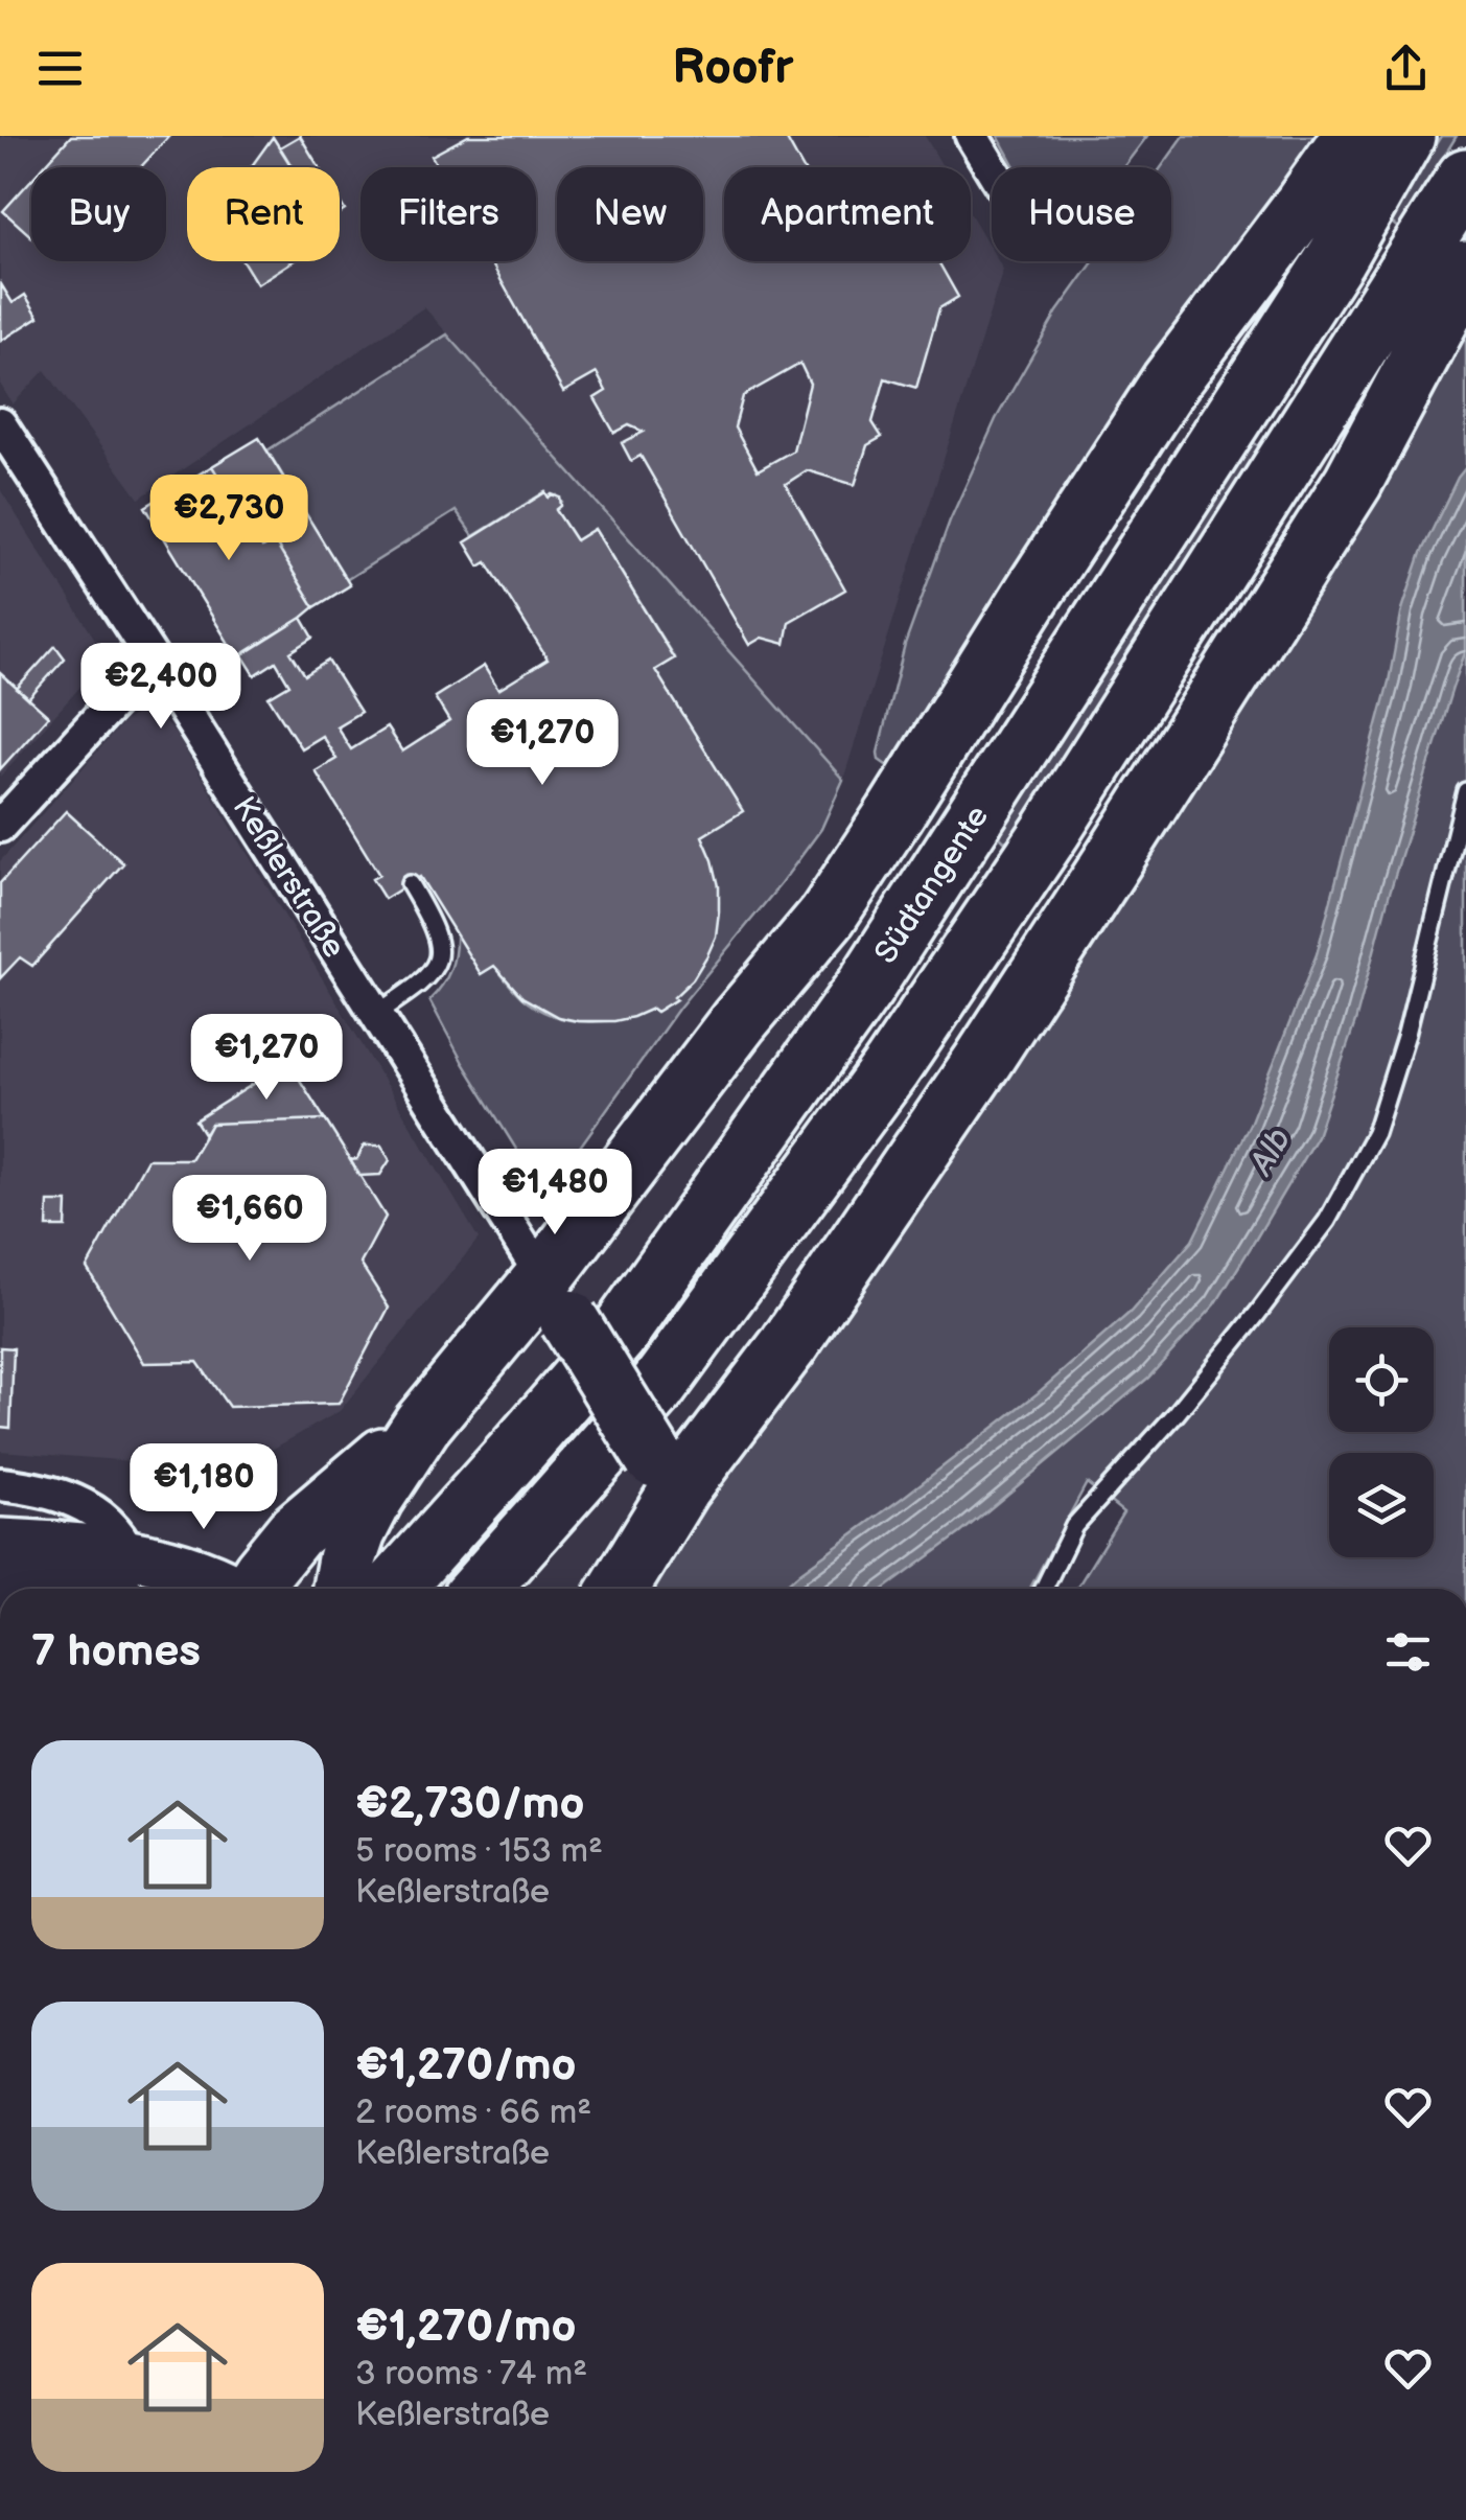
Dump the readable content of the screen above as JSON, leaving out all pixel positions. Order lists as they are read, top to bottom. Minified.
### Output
{"streets":{"highway":["Südtangente"],"street":["Keßlerstraße"]},"water":["Alb"],"page":{"header":"Roofr","chip":["Buy","Rent","Filters","New","Apartment","House"],"price":["€2,730","€2,400","€1,270","€1,270","€1,480","€1,660","€1,180"],"heading":"7 homes","list":[{"name":"€2,730/mo","note":"5 rooms · 153 m² · Keßlerstraße"},{"name":"€1,270/mo","note":"2 rooms · 66 m² · Keßlerstraße"},{"name":"€1,270/mo","note":"3 rooms · 74 m² · Keßlerstraße"}]}}
